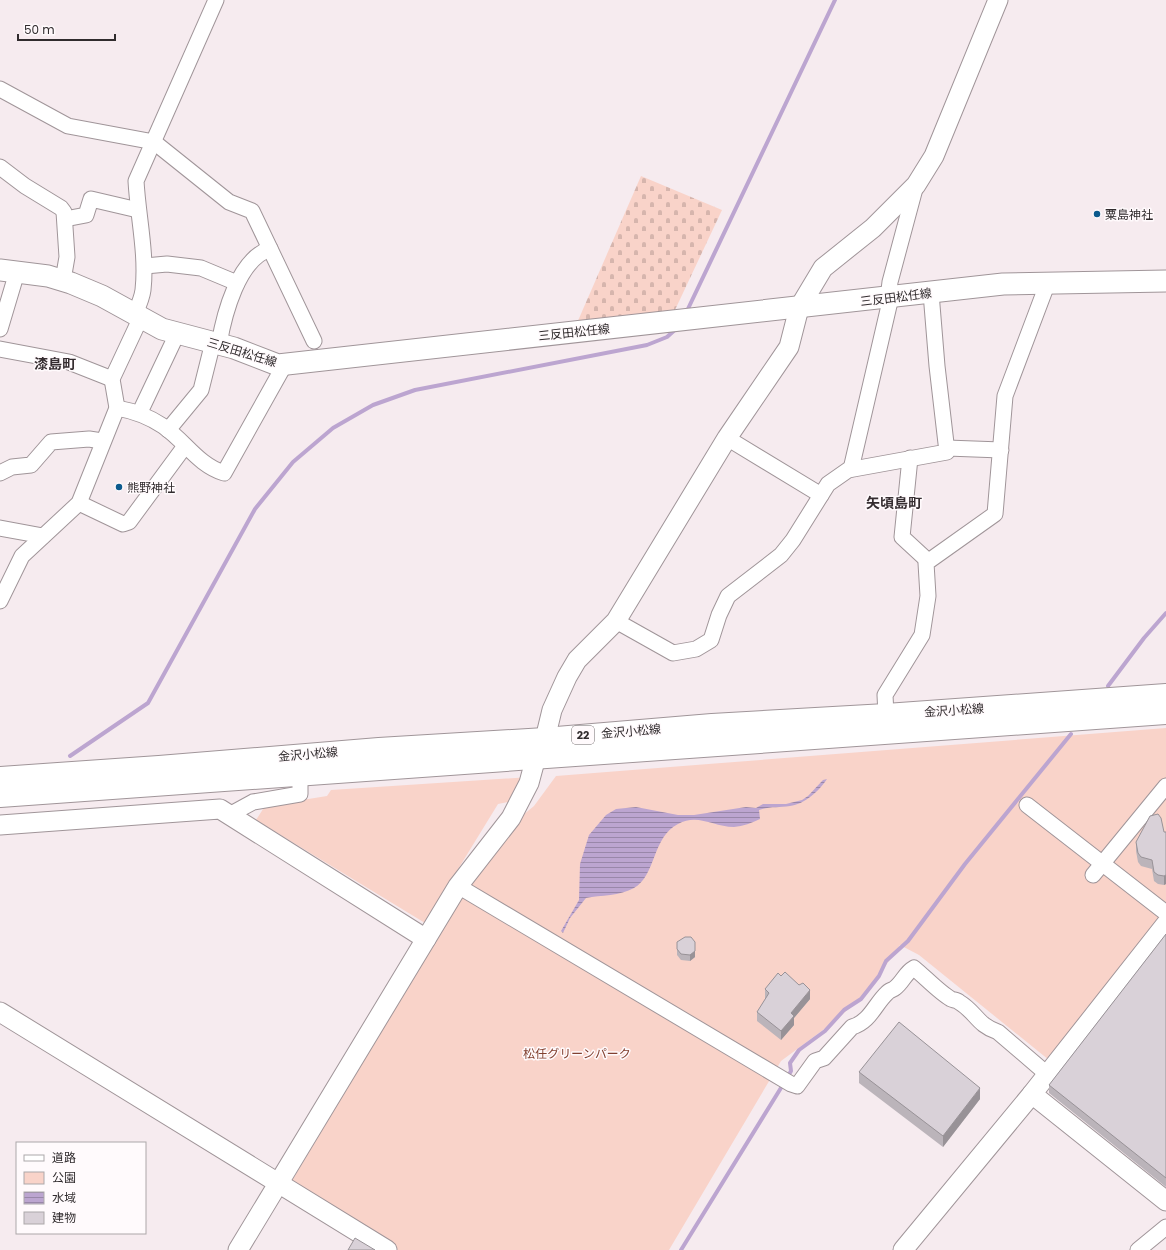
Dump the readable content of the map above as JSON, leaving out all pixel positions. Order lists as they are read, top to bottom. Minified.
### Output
{"streets":{"main road":["三反田松任線","金沢小松線","22"]},"districts":["漆島町","矢頃島町"],"parks":["松任グリーンパーク"],"places":["粟島神社","熊野神社"],"legend":["道路","公園","水域","建物"],"scale_bar":"50 m"}
